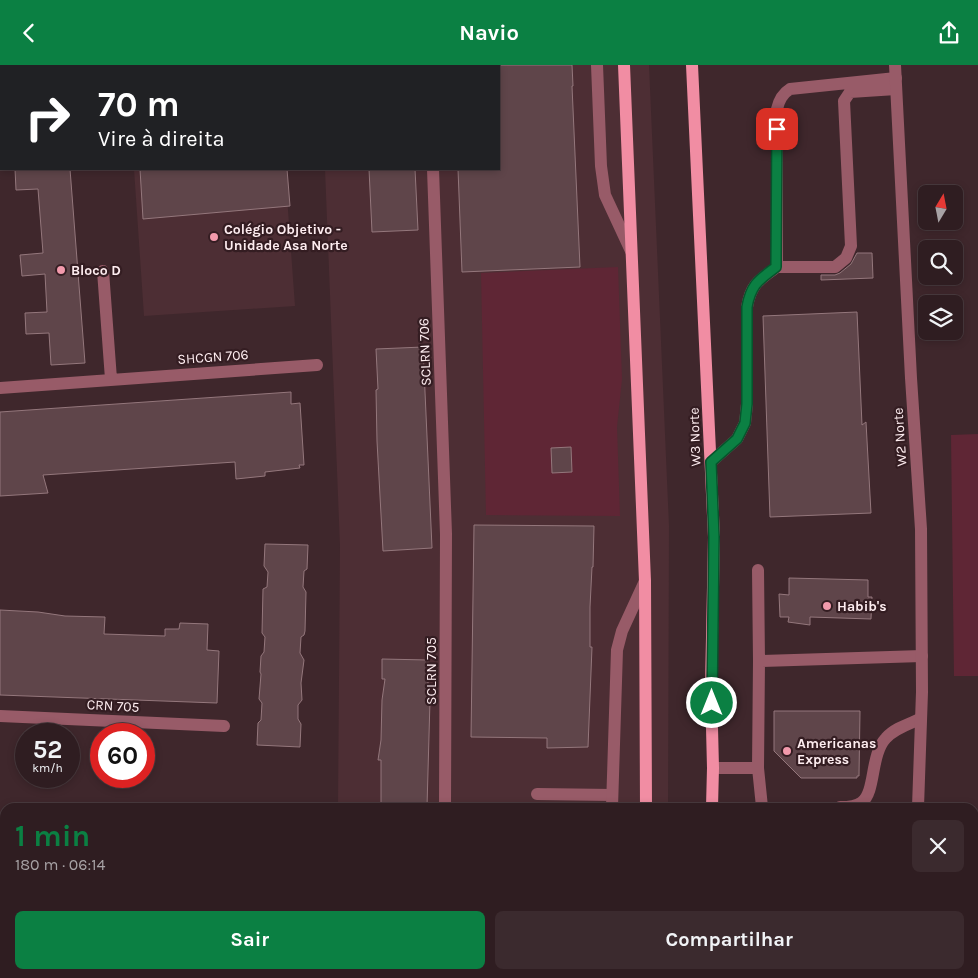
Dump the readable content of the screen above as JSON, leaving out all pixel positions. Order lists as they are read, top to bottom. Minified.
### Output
{"streets":{"main road":["W3 Norte"],"street":["SCLRN 706","SHCGN 706","W2 Norte","SCLRN 705","CRN 705"]},"crossings":[["SCLRN 706","SCLRN 705"]],"places":["Colégio Objetivo - Unidade Asa Norte","Bloco D","Habib's","Americanas Express"],"north":"top","page":{"header":"Navio","turn":["70 m","Vire à direita"],"speed":"52 km/h","limit":"60","heading":["1 min","180 m · 06:14"],"buttons":["Sair","Compartilhar"]}}
